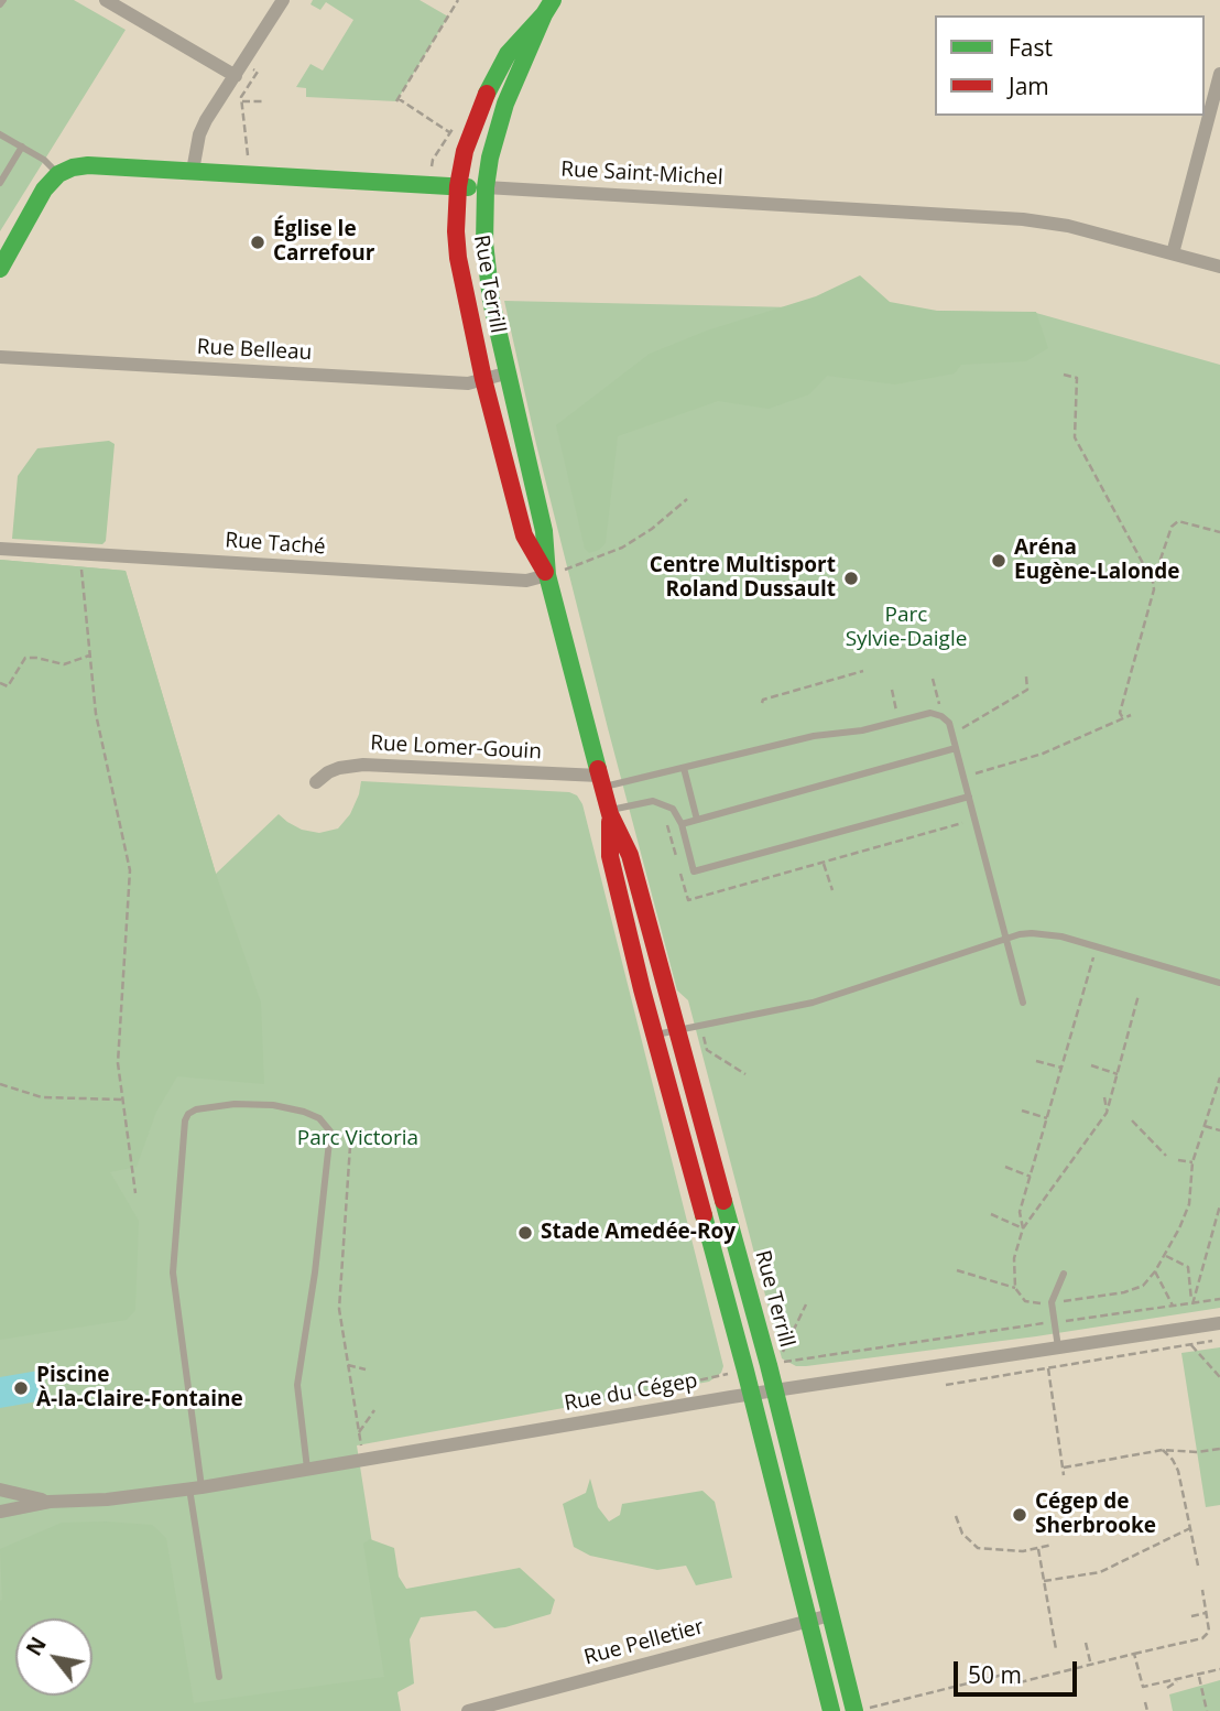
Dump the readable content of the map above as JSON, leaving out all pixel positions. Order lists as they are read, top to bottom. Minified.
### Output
{"streets":{"street":["Rue Saint-Michel","Rue Terrill","Rue Belleau","Rue Taché","Rue Lomer-Gouin","Rue du Cégep","Rue Pelletier"]},"crossings":[["Rue Saint-Michel","Rue Terrill"],["Rue Terrill","Rue Belleau"],["Rue Terrill","Rue Taché"],["Rue Terrill","Rue Lomer-Gouin"],["Rue Terrill","Rue du Cégep"],["Rue Terrill","Rue Pelletier"]],"parks":["Parc Sylvie-Daigle","Parc Victoria"],"places":["Église le Carrefour","Aréna Eugène-Lalonde","Centre Multisport Roland Dussault","Stade Amedée-Roy","Piscine À-la-Claire-Fontaine","Cégep de Sherbrooke"],"legend":["Fast","Jam"],"scale_bar":"50 m","north":"top left"}
